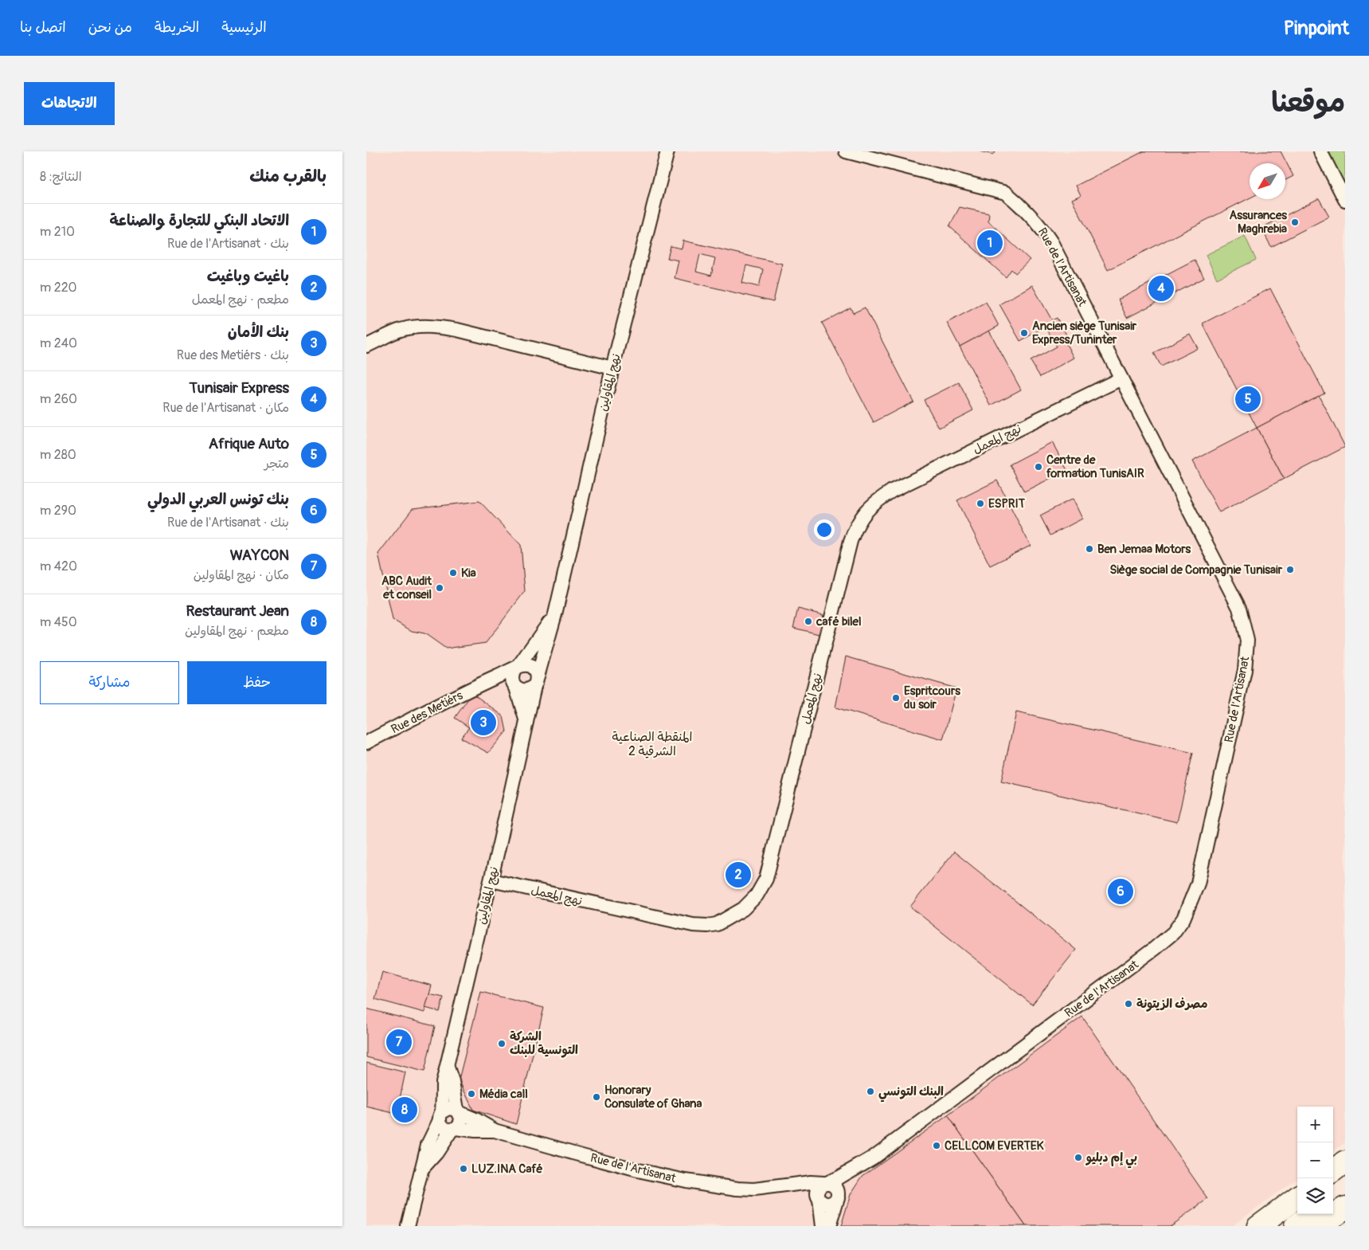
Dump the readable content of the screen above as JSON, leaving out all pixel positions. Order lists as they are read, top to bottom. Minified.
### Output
{"streets":{"street":["Rue de l'Artisanat","نهج المقاولين","نهج المعمل","Rue des Metiérs"]},"crossings":[["Rue de l'Artisanat","نهج المقاولين"],["Rue de l'Artisanat","نهج المعمل"],["نهج المقاولين","نهج المعمل"],["نهج المقاولين","Rue des Metiérs"]],"districts":["المنقطة الصناعية الشرقية 2"],"places":["Assurances Maghrebia","Ancien siège Tunisair Express/Tuninter","Centre de formation TunisAIR","ESPRIT","Ben Jemaa Motors","Siège social de Compagnie Tunisair","Kia","ABC Audit et conseil","café bilel","Espritcours du soir","مصرف الزيتونة","الشركة التونسية للبنك","البنك التونسي","Média call","Honorary Consulate of Ghana","CELLCOM EVERTEK","بي إم دبليو","LUZ.INA Café"],"north":"bottom left","page":{"header":"Pinpoint","nav":["الرئيسية","الخريطة","من نحن","اتصل بنا"],"title":"موقعنا","buttons":["الاتجاهات",["حفظ","مشاركة"]],"heading":["بالقرب منك","النتائج: 8"],"list":[{"mark":"1","name":"الاتحاد البنكي للتجارة والصناعة","note":"بنك · Rue de l'Artisanat","value":"210 m"},{"mark":"2","name":"باغيت وباغيت","note":"مطعم · نهج المعمل","value":"220 m"},{"mark":"3","name":"بنك الأمان","note":"بنك · Rue des Metiérs","value":"240 m"},{"mark":"4","name":"Tunisair Express","note":"مكان · Rue de l'Artisanat","value":"260 m"},{"mark":"5","name":"Afrique Auto","note":"متجر","value":"280 m"},{"mark":"6","name":"بنك تونس العربي الدولي","note":"بنك · Rue de l'Artisanat","value":"290 m"},{"mark":"7","name":"WAYCON","note":"مكان · نهج المقاولين","value":"420 m"},{"mark":"8","name":"Restaurant Jean","note":"مطعم · نهج المقاولين","value":"450 m"}],"pins":["1","4","5","3","2","6","7","8"],"map_buttons":["+","−"]}}
